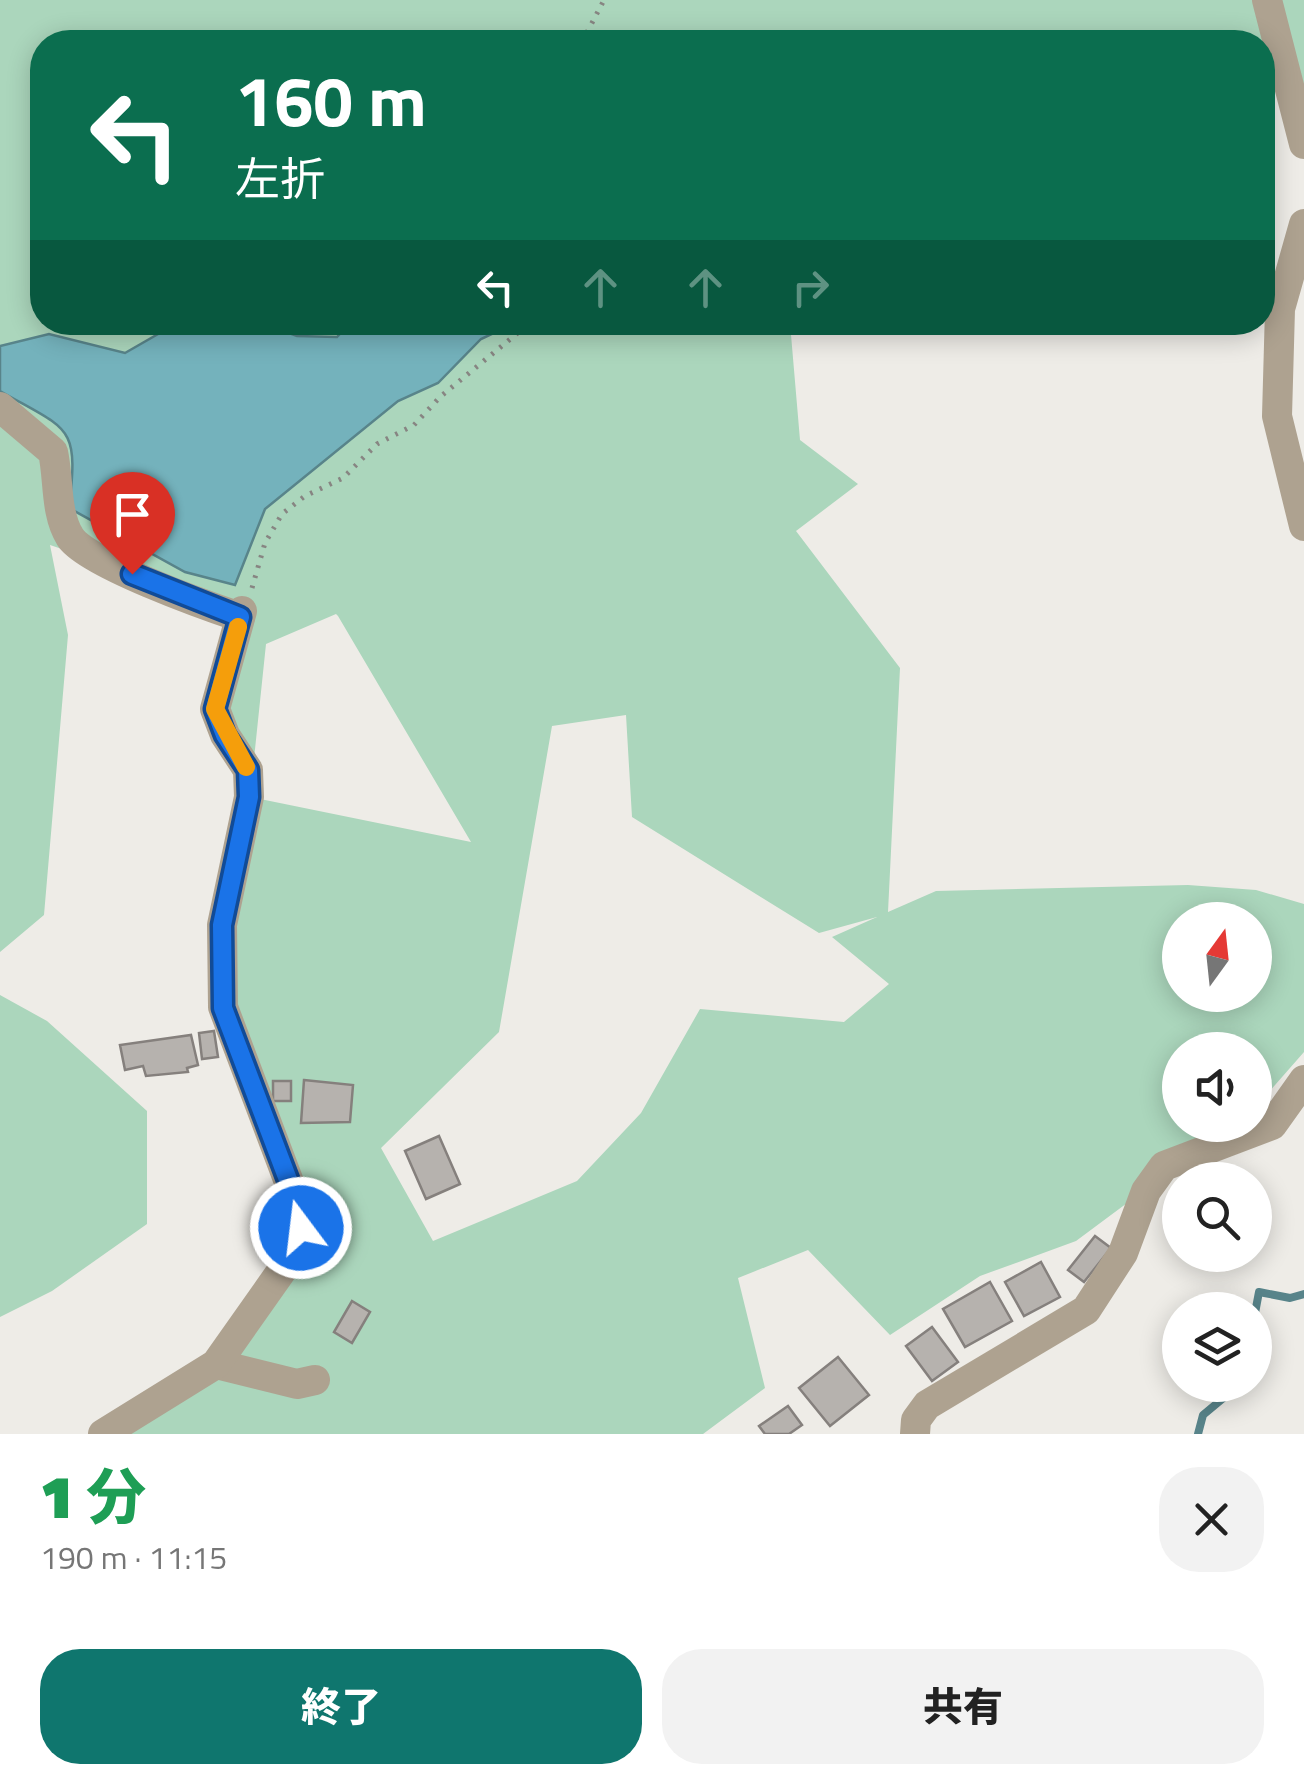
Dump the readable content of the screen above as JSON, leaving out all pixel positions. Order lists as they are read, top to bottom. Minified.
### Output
{"north":"top","page":{"turn":["160 m","左折"],"heading":["1 分","190 m · 11:15"],"buttons":["終了","共有"]}}
